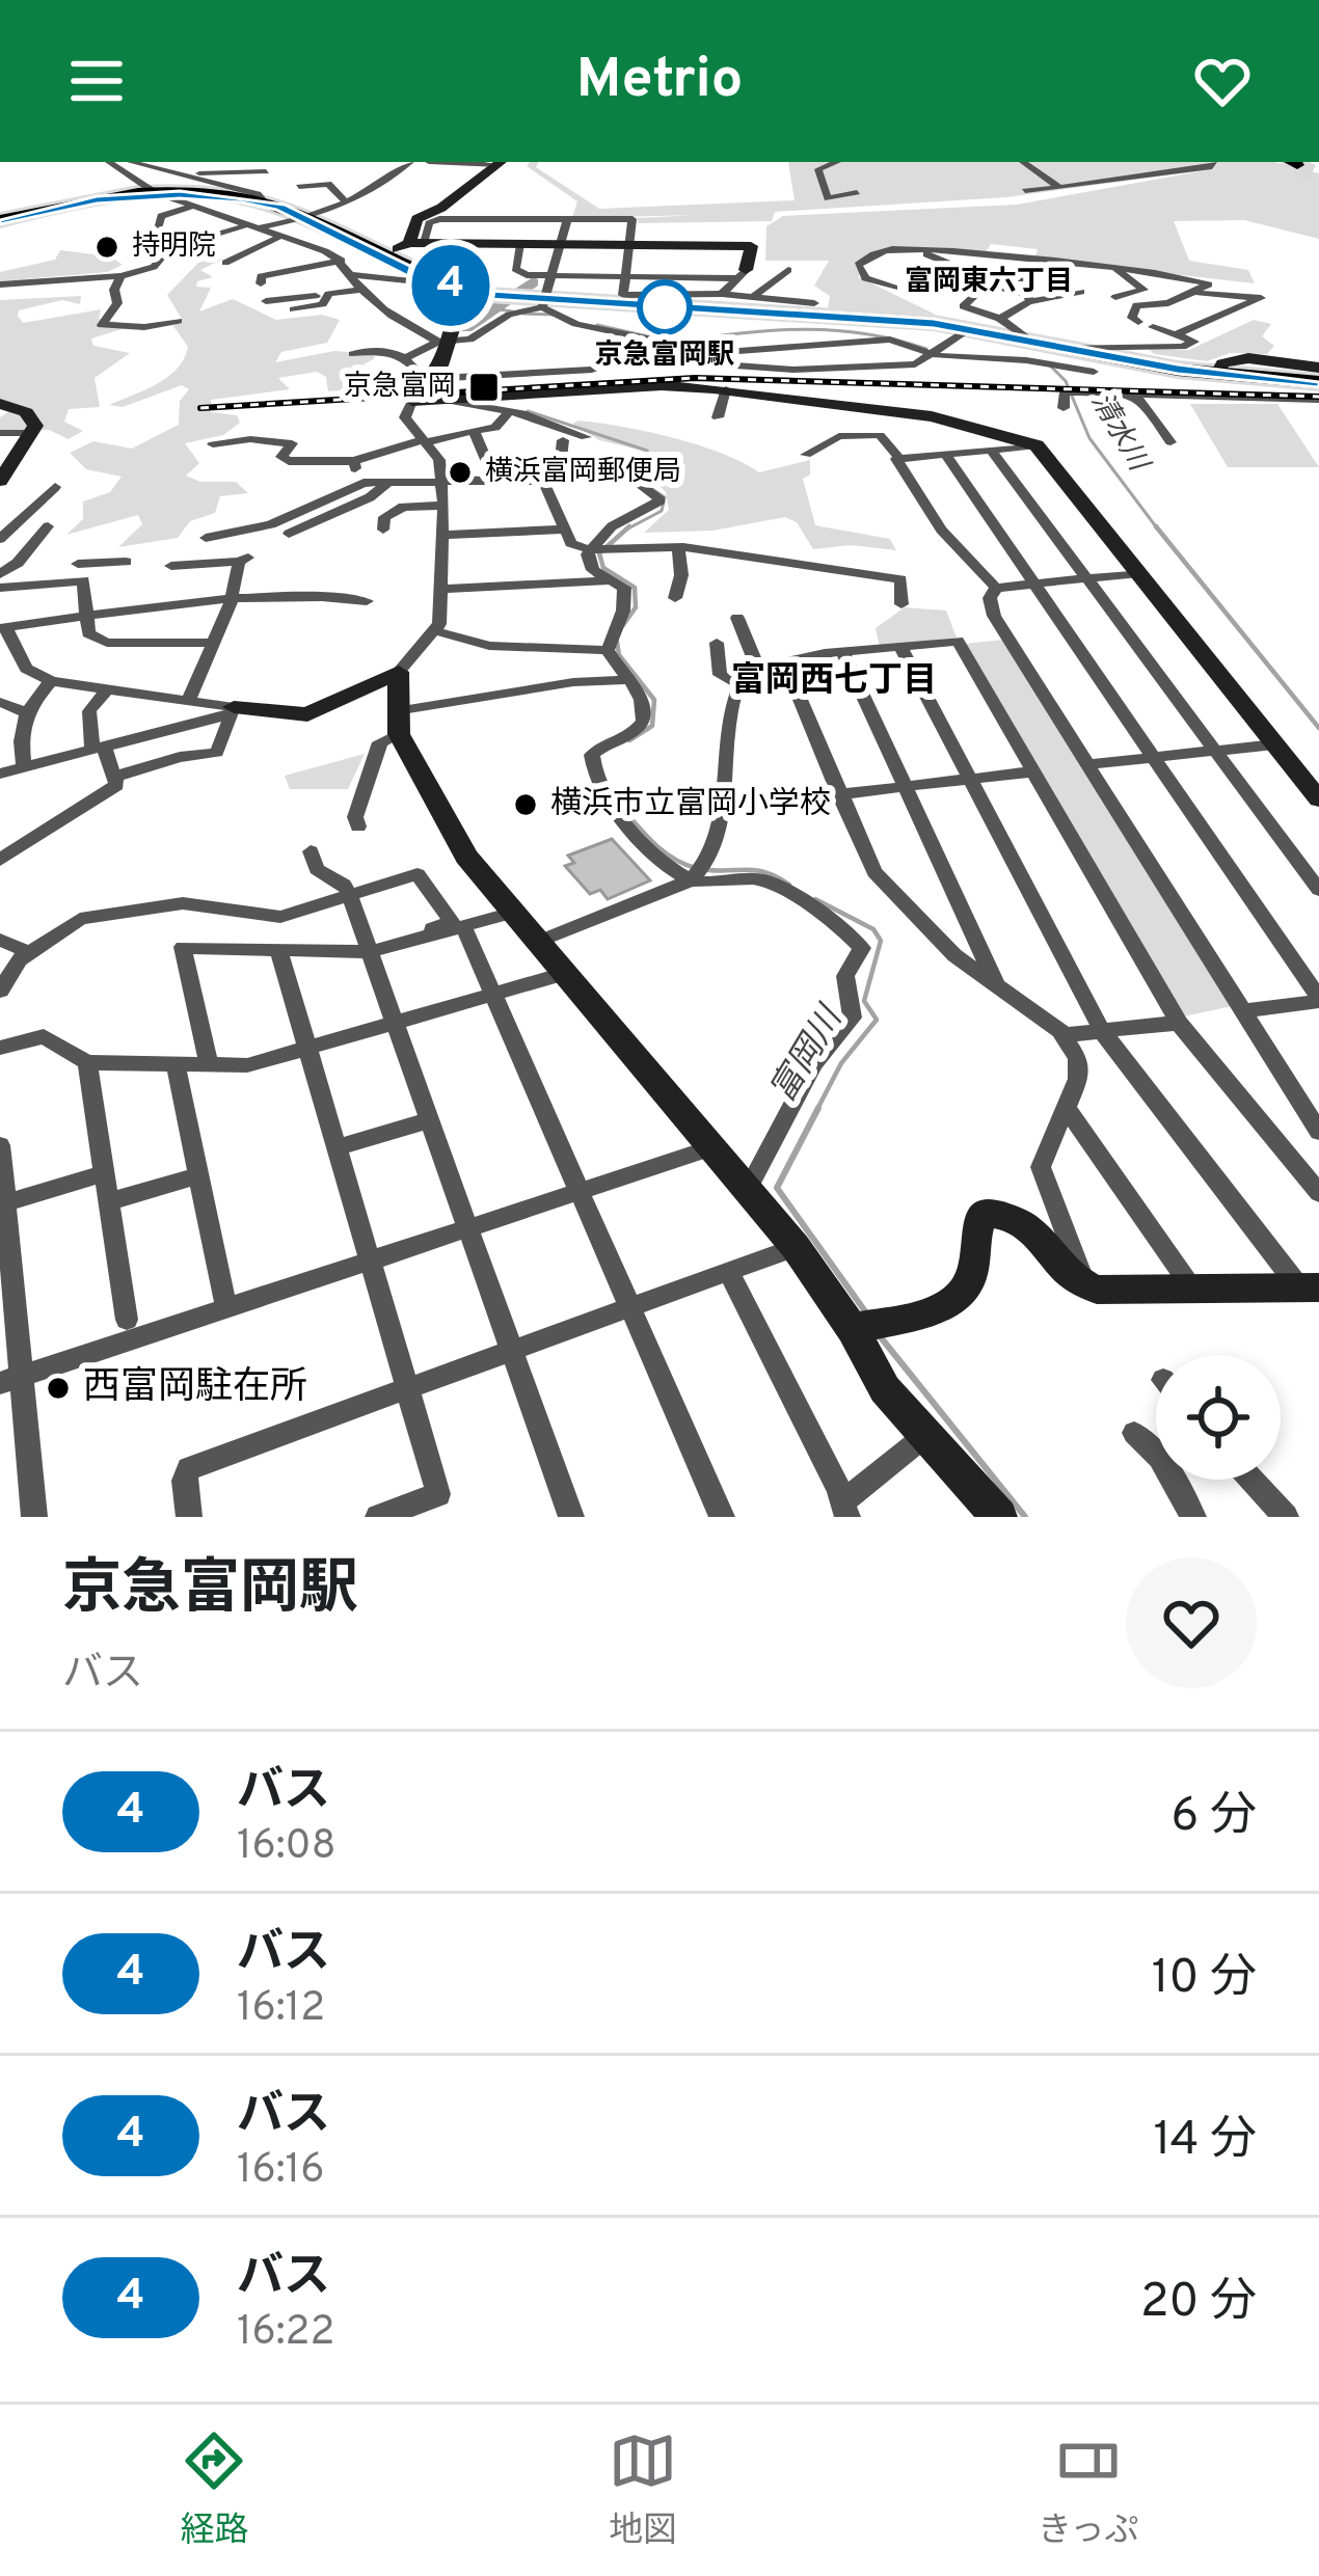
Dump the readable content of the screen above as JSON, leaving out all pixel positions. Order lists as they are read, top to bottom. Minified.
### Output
{"districts":["富岡東六丁目","富岡西七丁目"],"water":["清水川","富岡川"],"places":{"other":["持明院","京急富岡駅","横浜富岡郵便局","横浜市立富岡小学校","西富岡駐在所"],"transit":["京急富岡"]},"lines":["bus line 4"],"page":{"header":"Metrio","on_map":"4","heading":["京急富岡駅","バス"],"list":[{"mark":"4","name":"バス","note":"16:08","value":"6 分"},{"mark":"4","name":"バス","note":"16:12","value":"10 分"},{"mark":"4","name":"バス","note":"16:16","value":"14 分"},{"mark":"4","name":"バス","note":"16:22","value":"20 分"}],"tabs":["経路","地図","きっぷ"]}}
